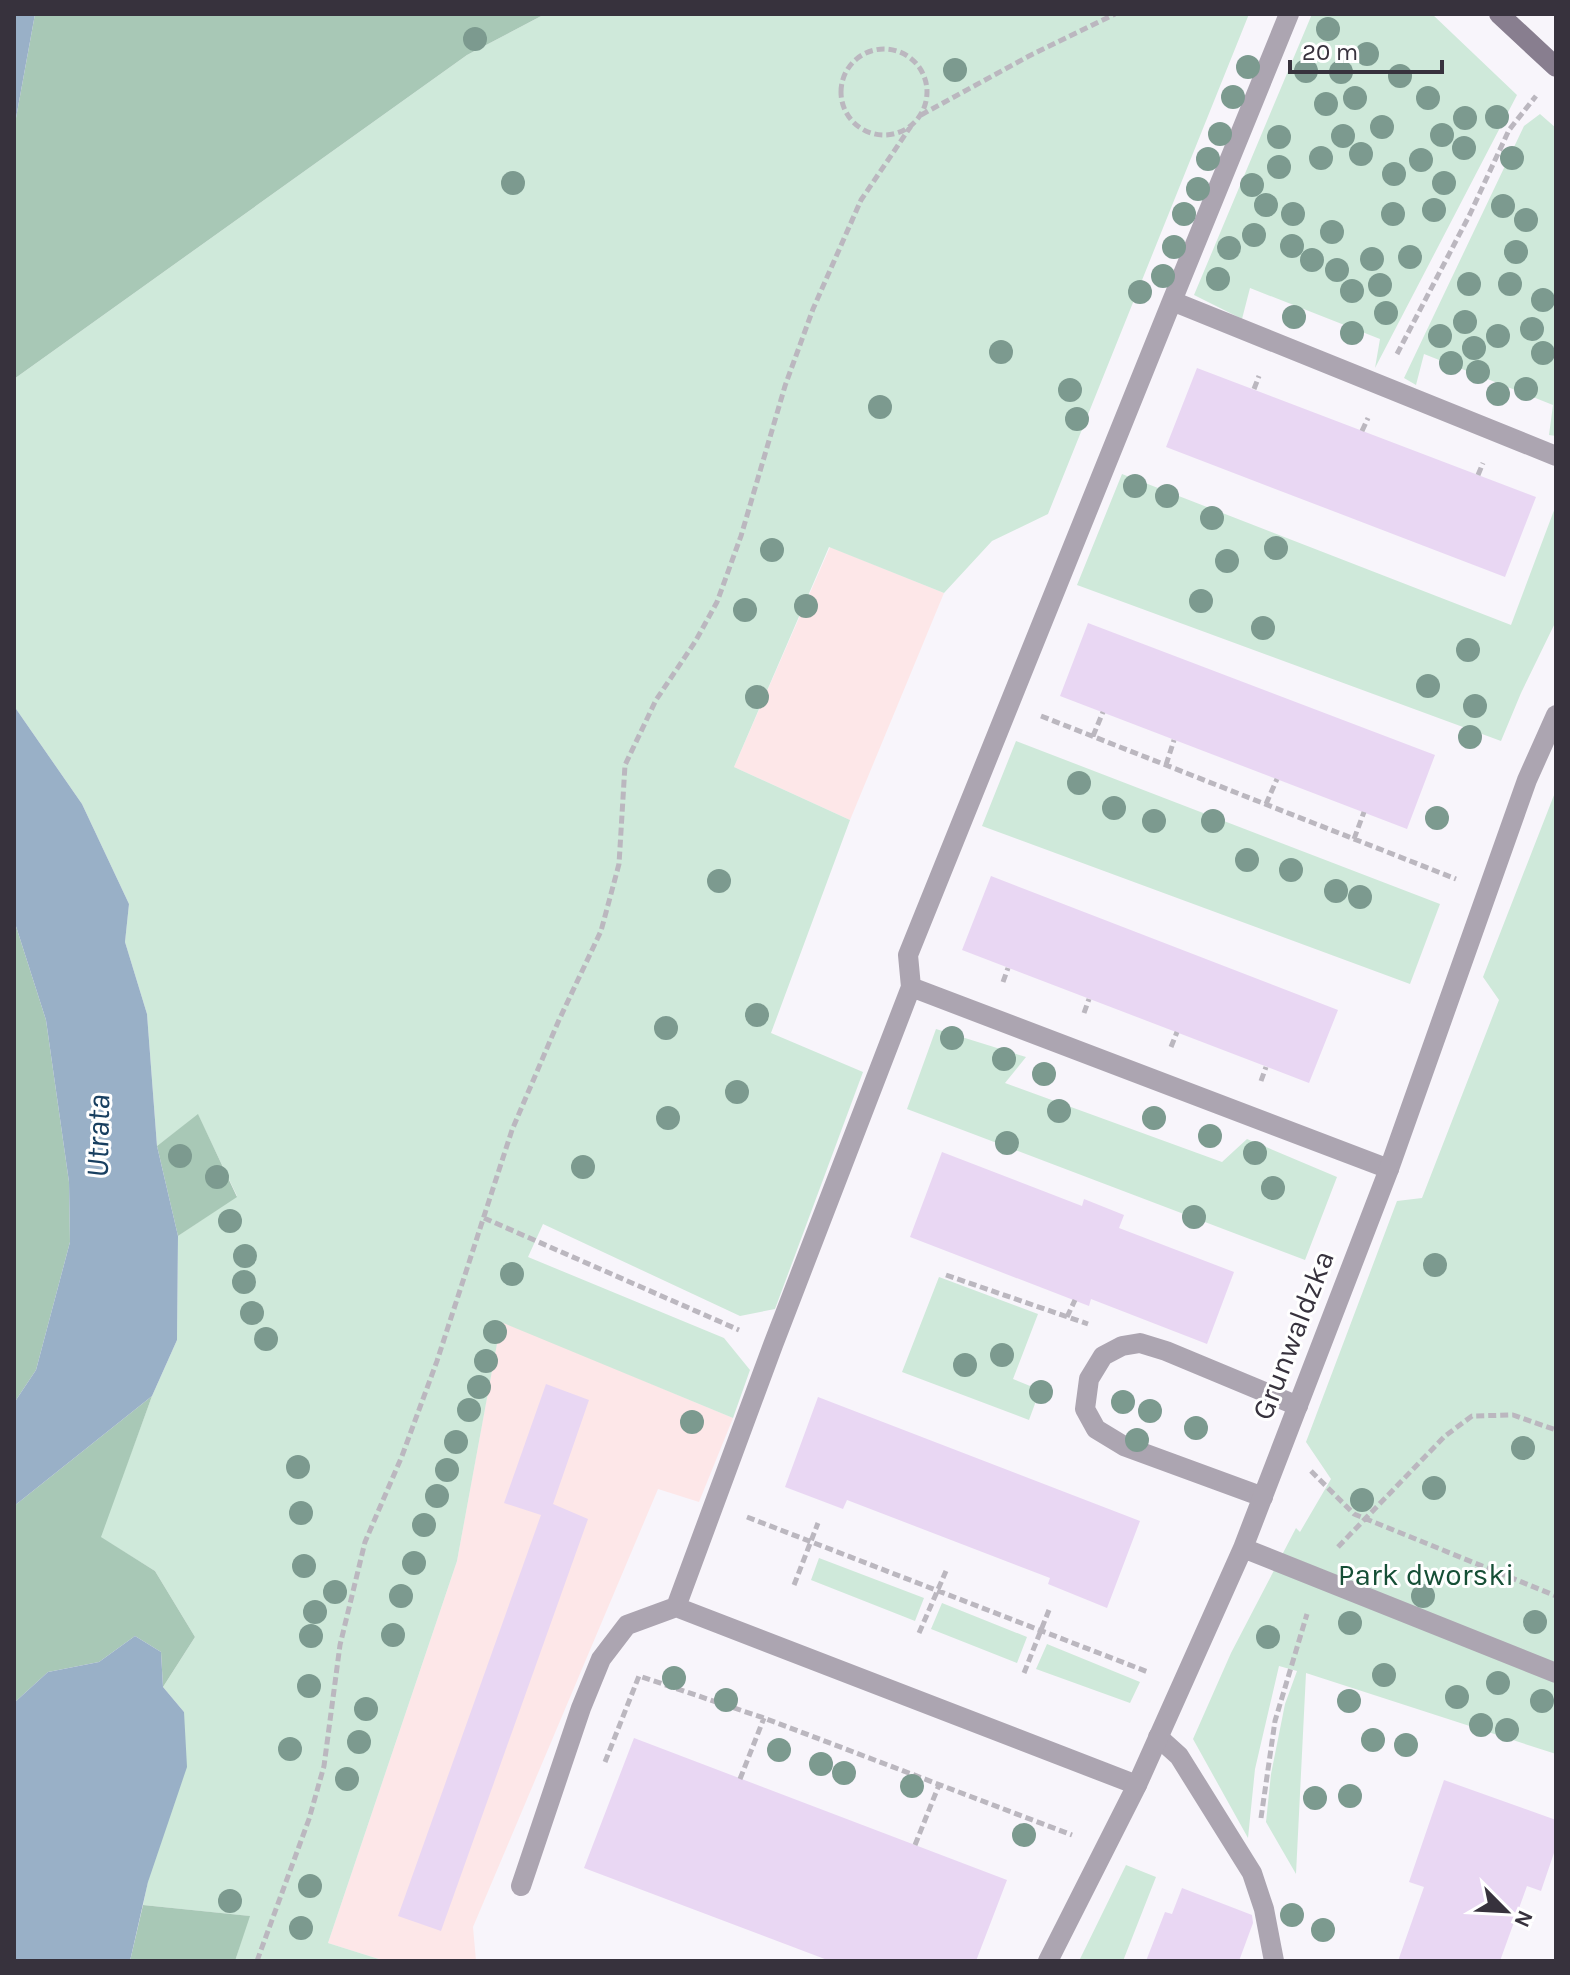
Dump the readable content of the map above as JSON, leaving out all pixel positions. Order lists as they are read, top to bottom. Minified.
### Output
{"streets":{"street":["Grunwaldzka"]},"water":["Utrata"],"parks":["Park dworski"],"scale_bar":"20 m","north":"bottom right"}
